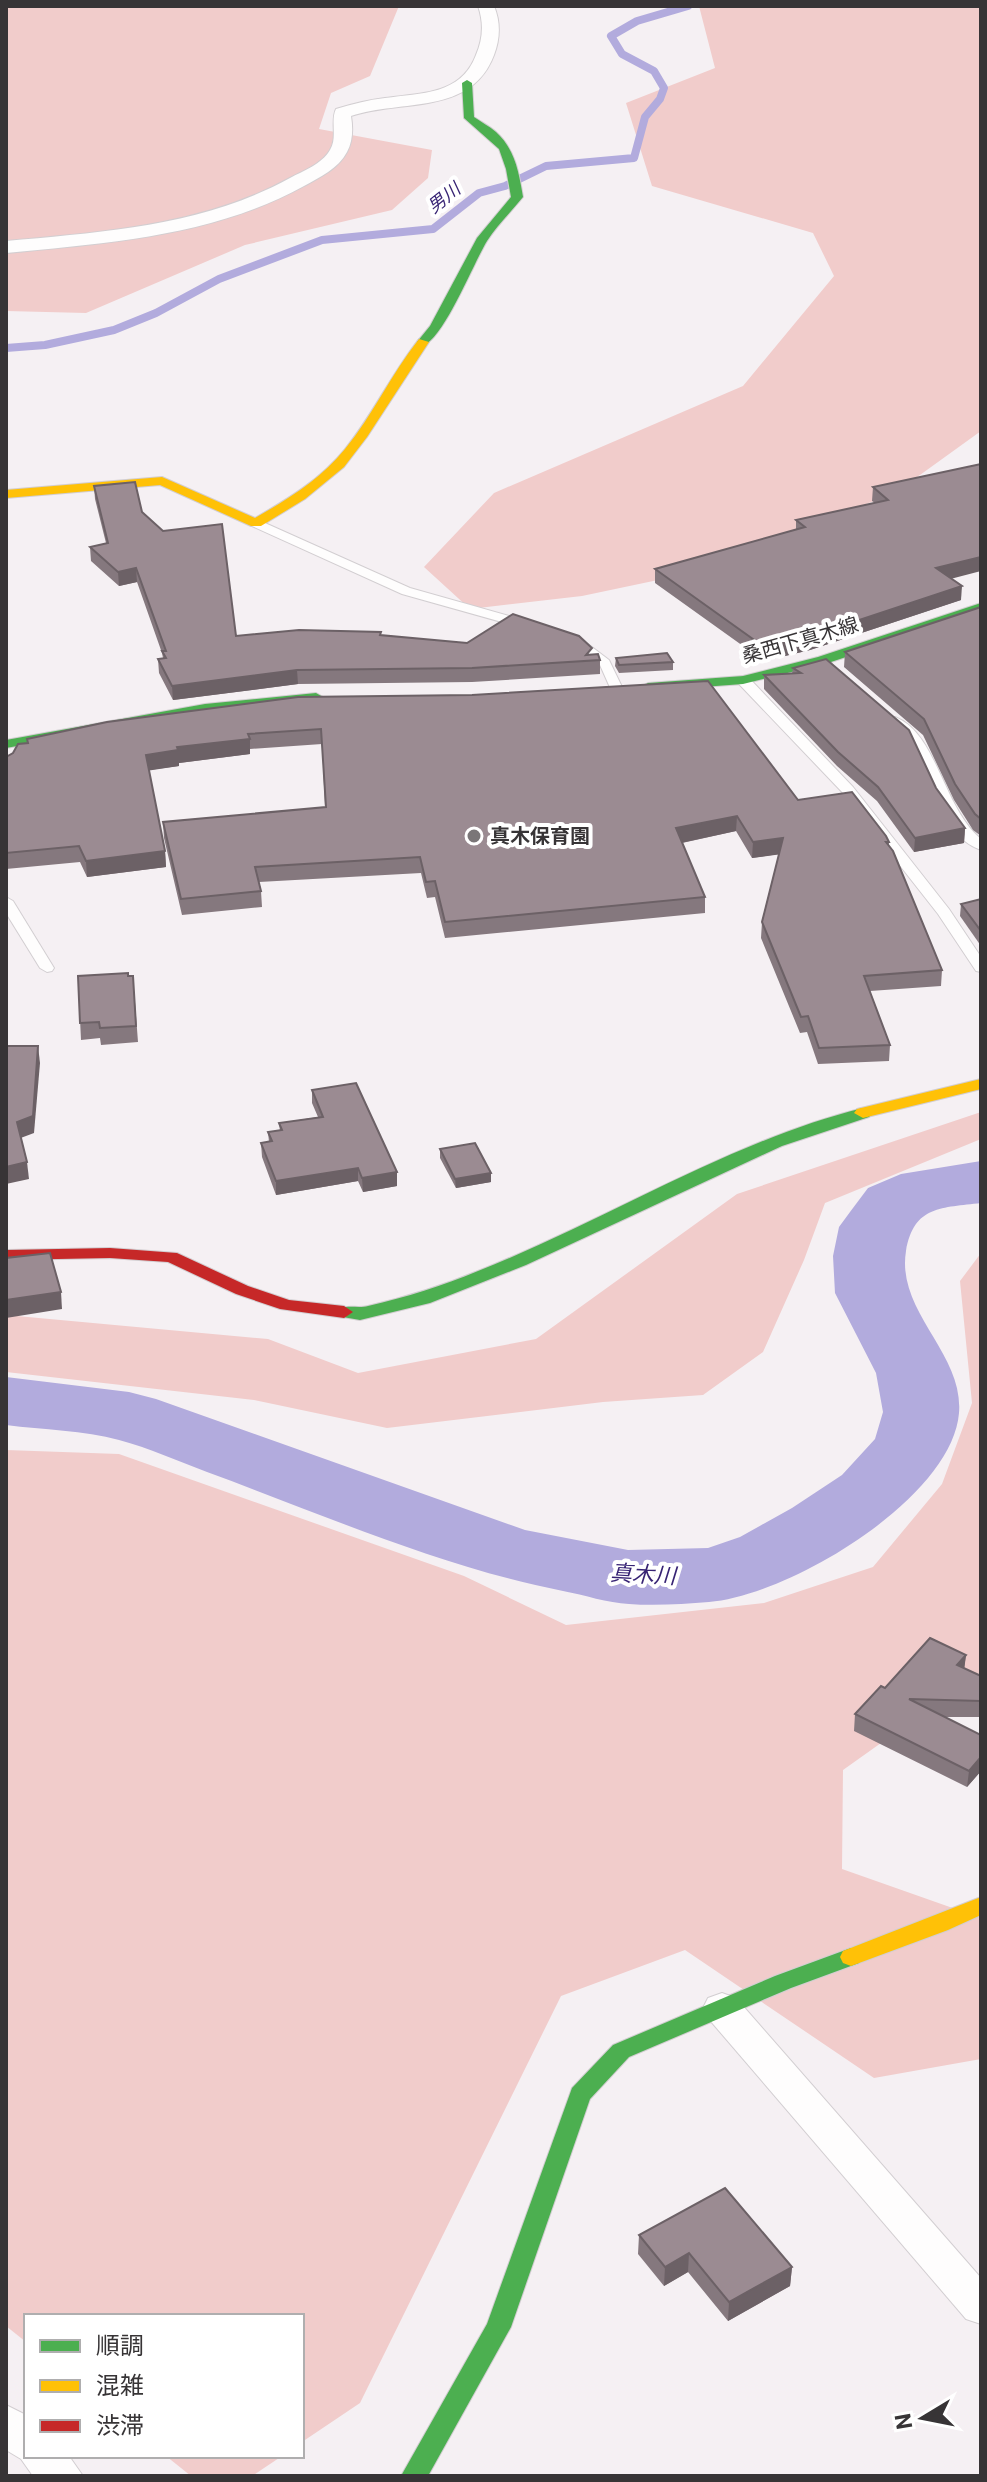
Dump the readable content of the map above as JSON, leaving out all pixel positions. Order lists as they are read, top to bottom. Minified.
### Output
{"streets":{"street":["桑西下真木線"]},"water":["男川","真木川"],"places":["真木保育園"],"legend":["順調","混雑","渋滞"],"north":"left"}
